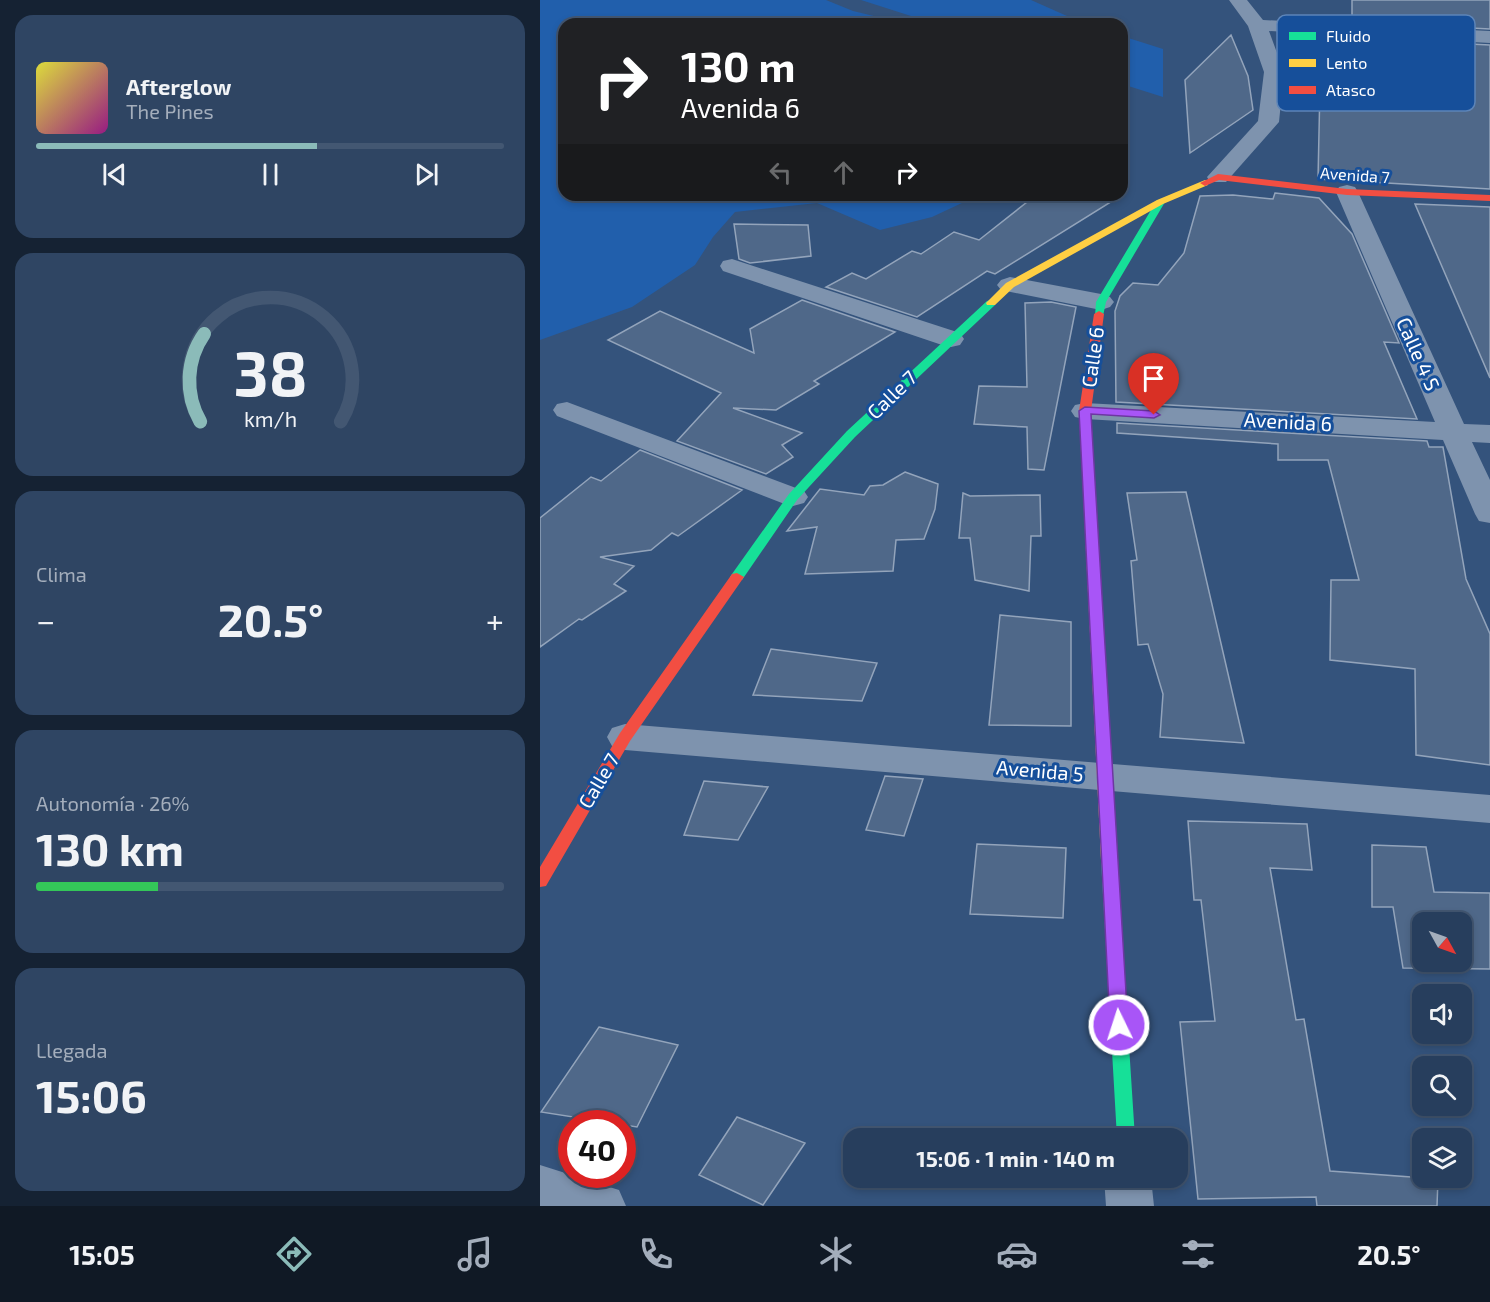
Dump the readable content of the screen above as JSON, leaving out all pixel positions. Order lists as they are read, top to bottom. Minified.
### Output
{"streets":{"main road":["Avenida 7","Calle 6","Calle 7"],"street":["Calle 4 S","Avenida 6","Avenida 5"]},"crossings":[["Avenida 7","Calle 4 S"],["Avenida 7","Calle 7"],["Calle 4 S","Avenida 6"],["Calle 6","Calle 7"],["Calle 6","Avenida 6"],["Calle 6","Avenida 5"],["Calle 7","Avenida 5"]],"legend":["Fluido","Lento","Atasco"],"north":"bottom right","page":{"turn":["130 m","Avenida 6"],"song":["Afterglow","The Pines"],"tile":["Clima",["Autonomía · 26%","130 km"],["Llegada","15:06"]],"heat":["−","20.5°","+"],"limit":"40","trip":"15:06 · 1 min · 140 m","tabs":["15:05","20.5°"],"gauge":["38","km/h"]}}
